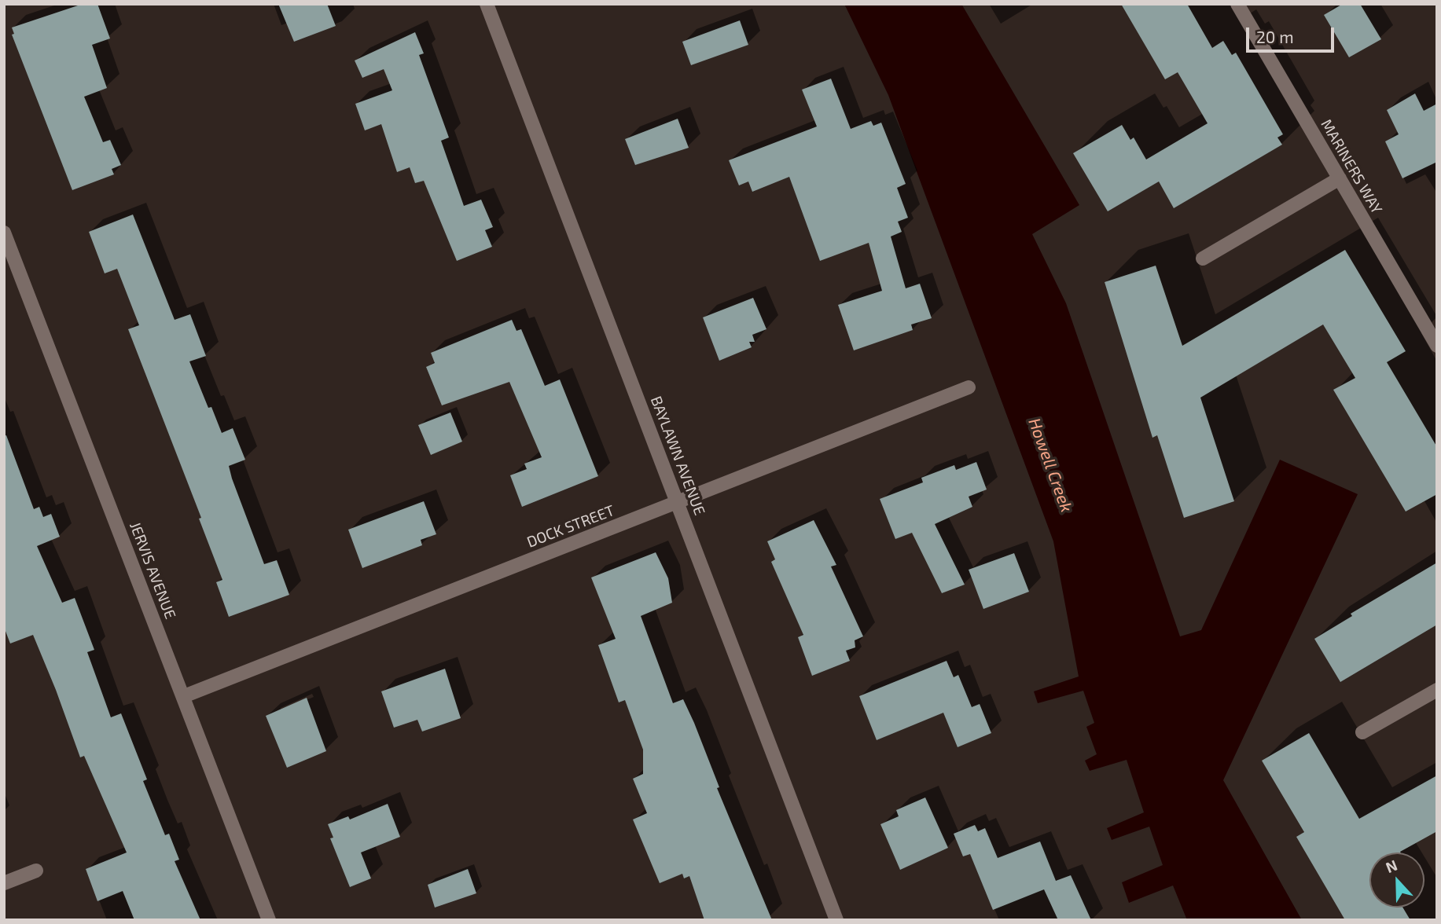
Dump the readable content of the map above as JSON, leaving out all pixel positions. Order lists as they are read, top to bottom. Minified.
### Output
{"streets":{"street":["MARINERS WAY","BAYLAWN AVENUE","DOCK STREET","JERVIS AVENUE"]},"crossings":[["BAYLAWN AVENUE","DOCK STREET"],["DOCK STREET","JERVIS AVENUE"]],"water":["Howell Creek"],"scale_bar":"20 m","north":"top"}
